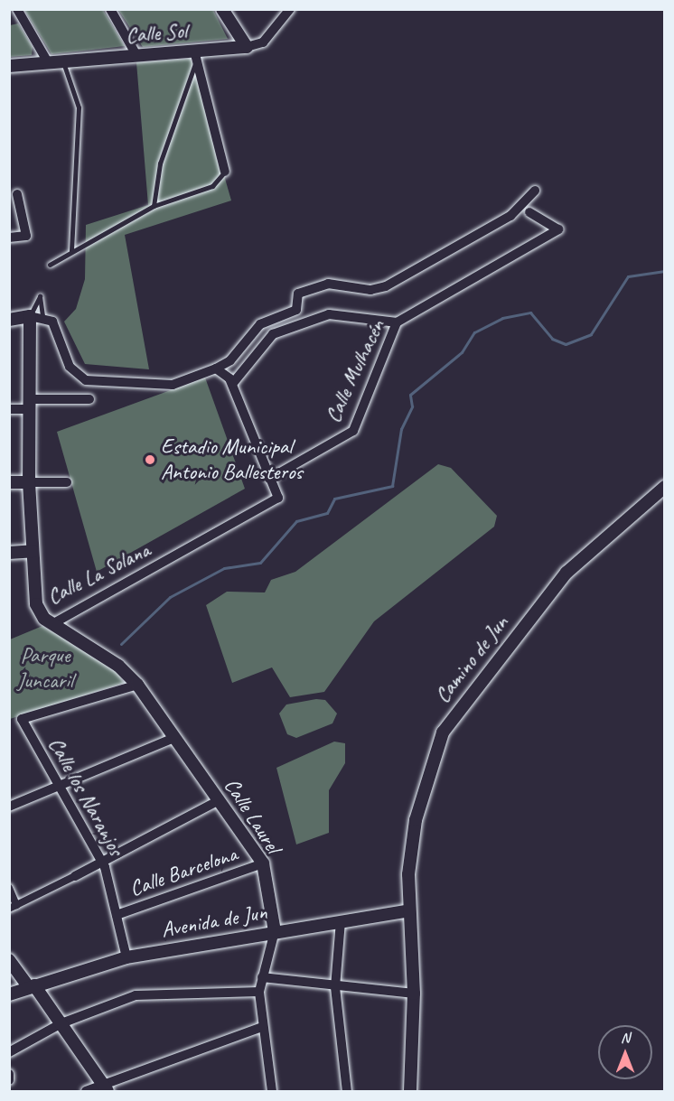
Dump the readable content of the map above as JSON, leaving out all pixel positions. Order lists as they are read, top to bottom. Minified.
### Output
{"streets":{"street":["Calle Sol","Calle Mulhacén","Calle La Solana","Camino de Jun","Calle los Naranjos","Calle Laurel","Calle Barcelona","Avenida de Jun"]},"crossings":[["Calle Mulhacén","Calle La Solana"],["Calle La Solana","Calle Laurel"],["Camino de Jun","Avenida de Jun"],["Calle los Naranjos","Calle Laurel"],["Calle los Naranjos","Calle Barcelona"],["Calle los Naranjos","Avenida de Jun"],["Calle Laurel","Calle Barcelona"],["Calle Laurel","Avenida de Jun"]],"parks":["Parque Juncaril"],"places":["Estadio Municipal Antonio Ballesteros"],"north":"top"}
